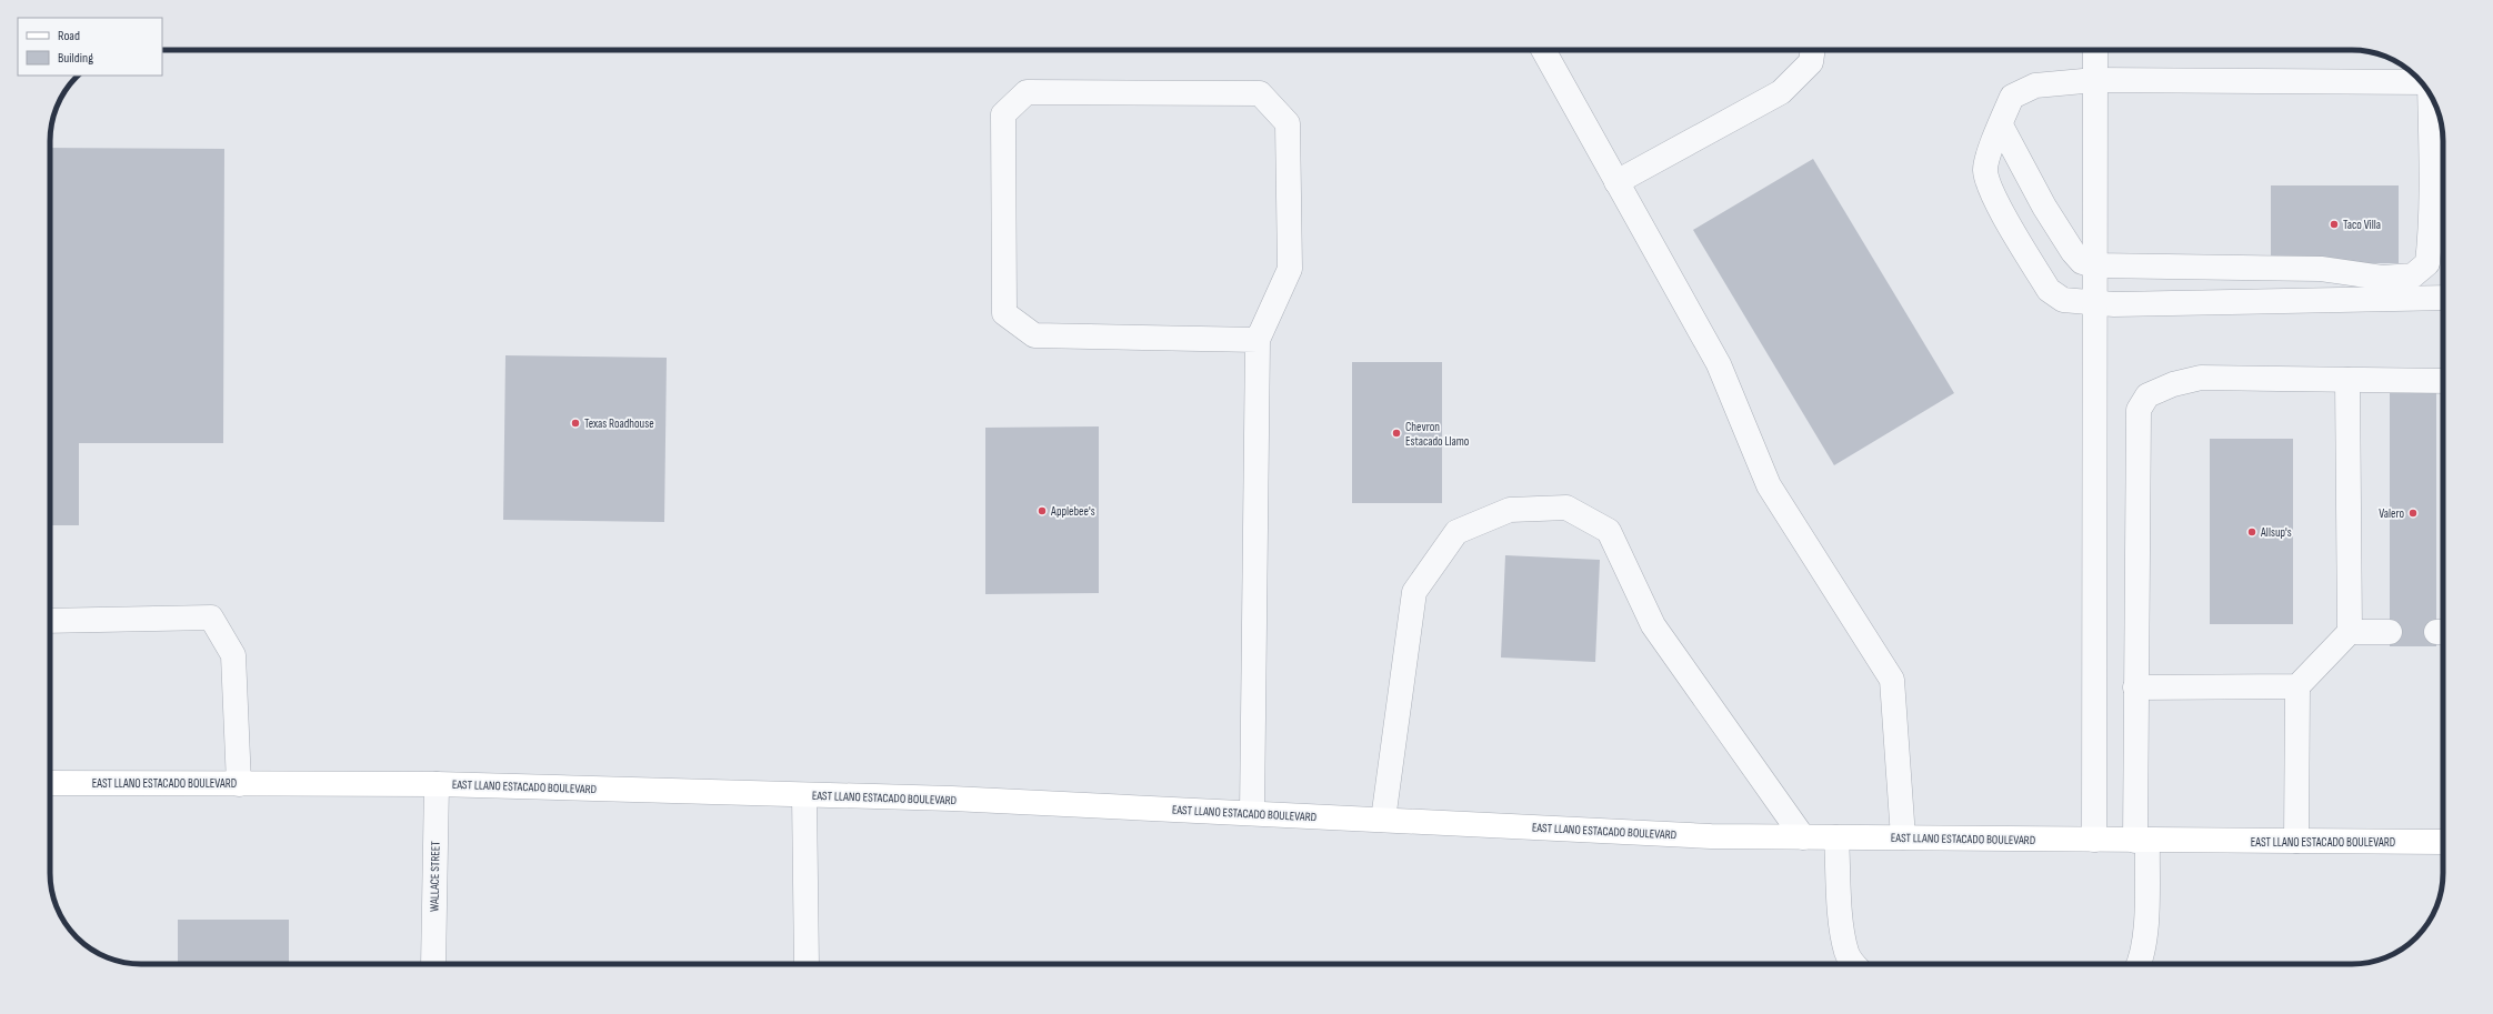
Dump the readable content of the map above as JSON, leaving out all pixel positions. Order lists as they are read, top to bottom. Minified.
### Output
{"streets":{"main road":["EAST LLANO ESTACADO BOULEVARD"],"street":["WALLACE STREET"]},"crossings":[["EAST LLANO ESTACADO BOULEVARD","WALLACE STREET"]],"places":["Taco Villa","Texas Roadhouse","Chevron Estacado Llamo","Applebee's","Valero","Allsup's"],"legend":["Road","Building"]}
